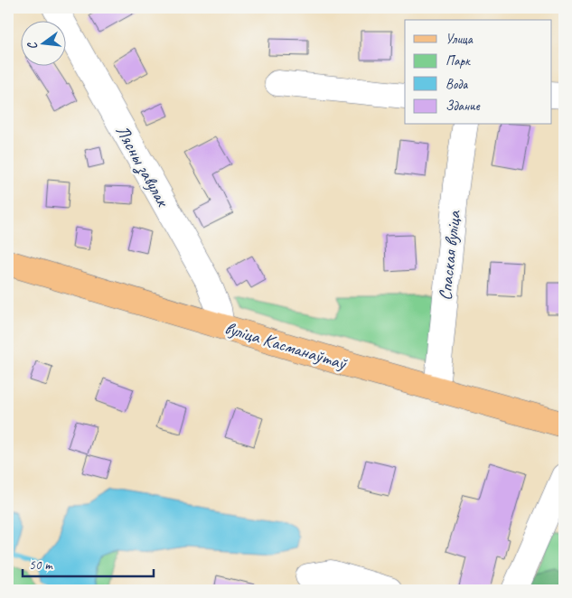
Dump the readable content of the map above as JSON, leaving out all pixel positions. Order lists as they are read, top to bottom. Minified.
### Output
{"streets":{"main road":["вуліца Касманаўтаў"],"street":["Лясны завулак","Спаская вуліца"]},"crossings":[["Лясны завулак","вуліца Касманаўтаў"],["Спаская вуліца","вуліца Касманаўтаў"]],"legend":["Улица","Парк","Вода","Здание"],"scale_bar":"50 m","north":"left"}
